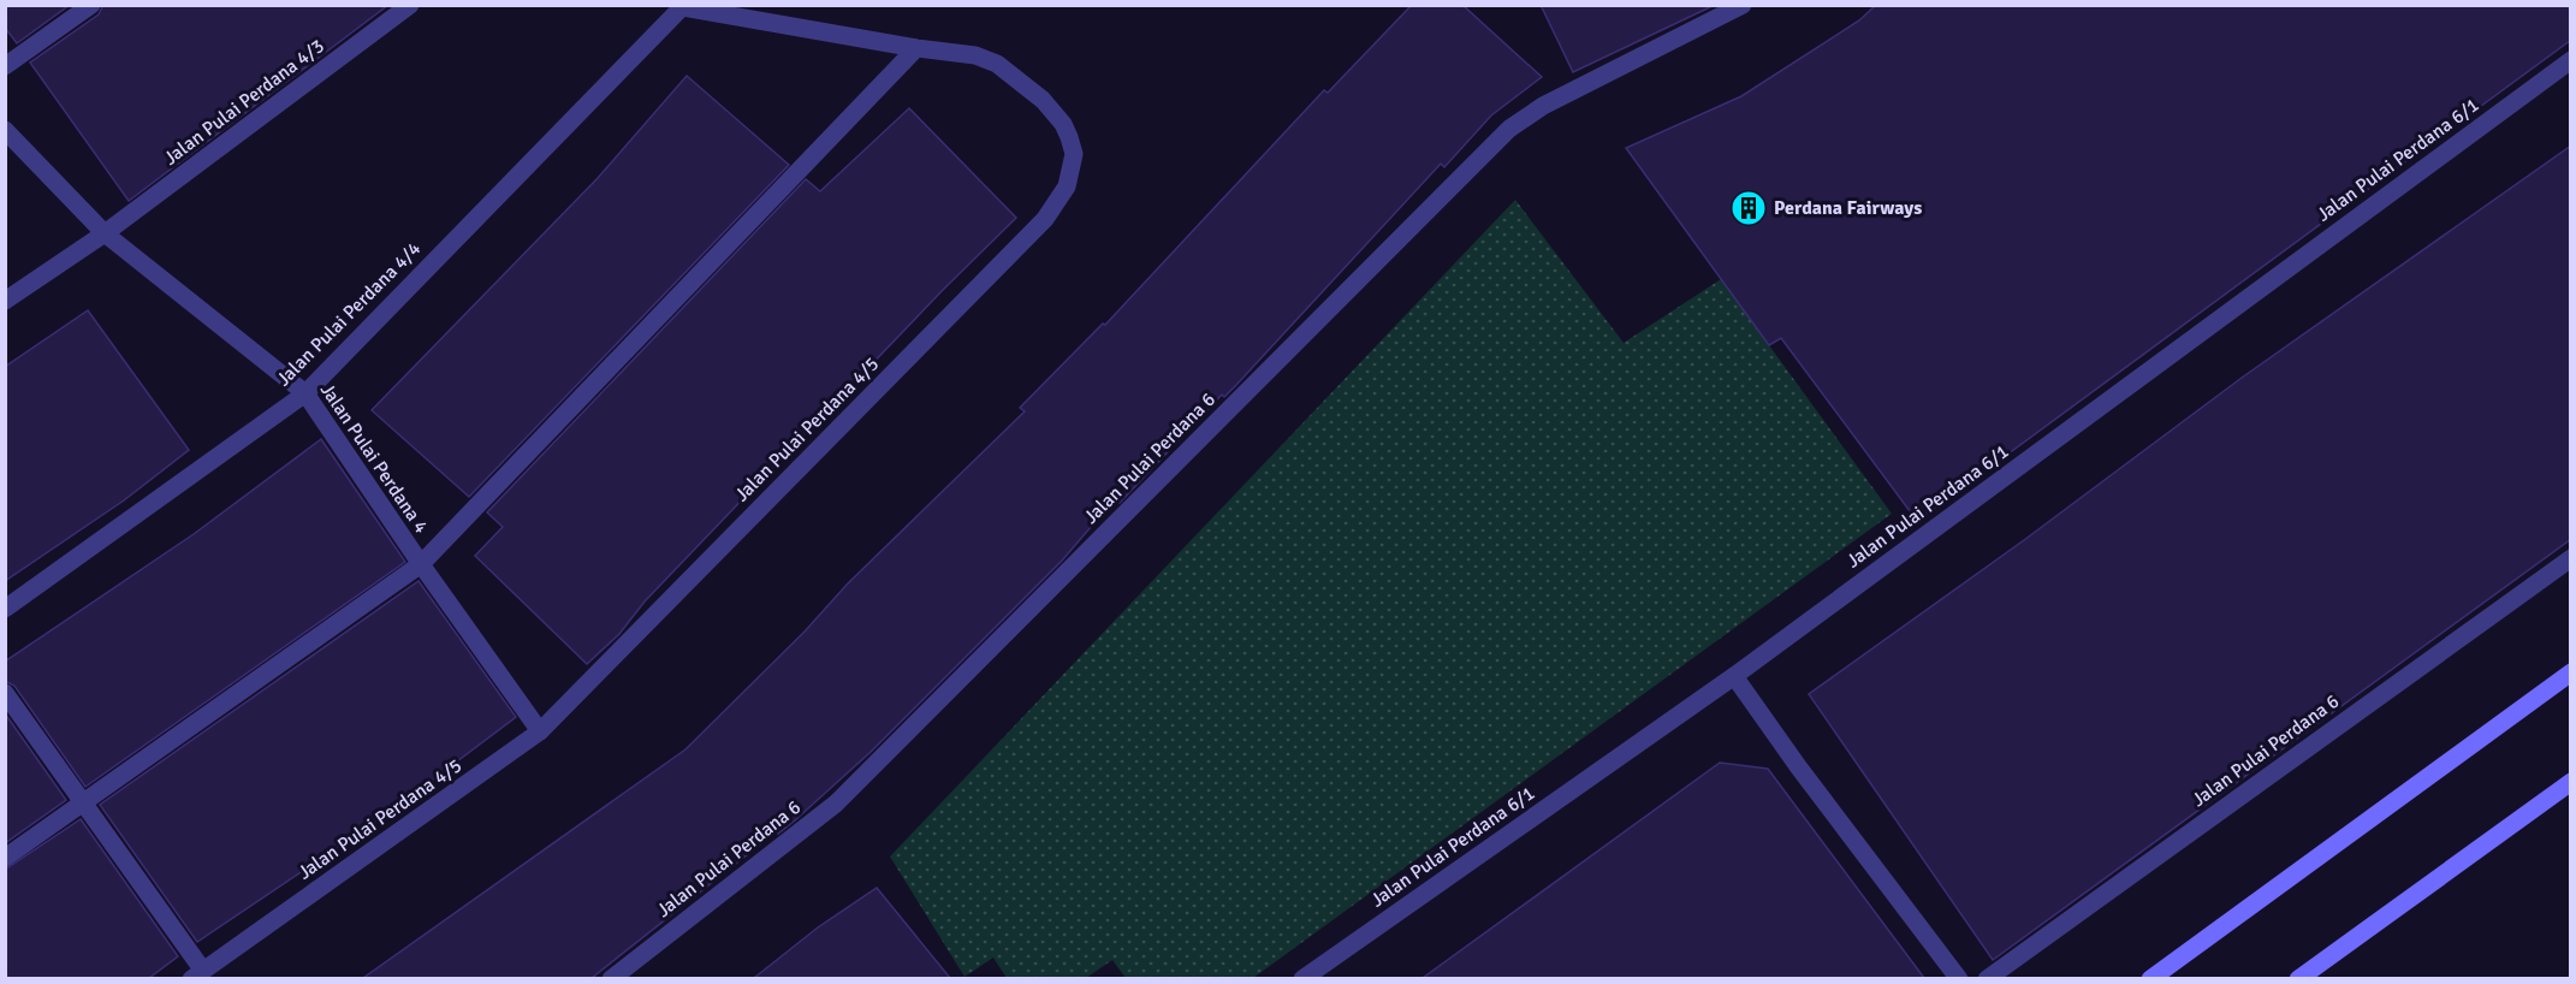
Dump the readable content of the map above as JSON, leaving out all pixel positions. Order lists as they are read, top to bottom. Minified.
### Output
{"streets":{"street":["Jalan Pulai Perdana 4/3","Jalan Pulai Perdana 6/1","Jalan Pulai Perdana 4/4","Jalan Pulai Perdana 4/5","Jalan Pulai Perdana 4","Jalan Pulai Perdana 6"]},"crossings":[["Jalan Pulai Perdana 4/3","Jalan Pulai Perdana 4"],["Jalan Pulai Perdana 4/4","Jalan Pulai Perdana 4/5"],["Jalan Pulai Perdana 4/4","Jalan Pulai Perdana 4"],["Jalan Pulai Perdana 4/5","Jalan Pulai Perdana 4"]],"places":{"building":["Perdana Fairways"]}}
